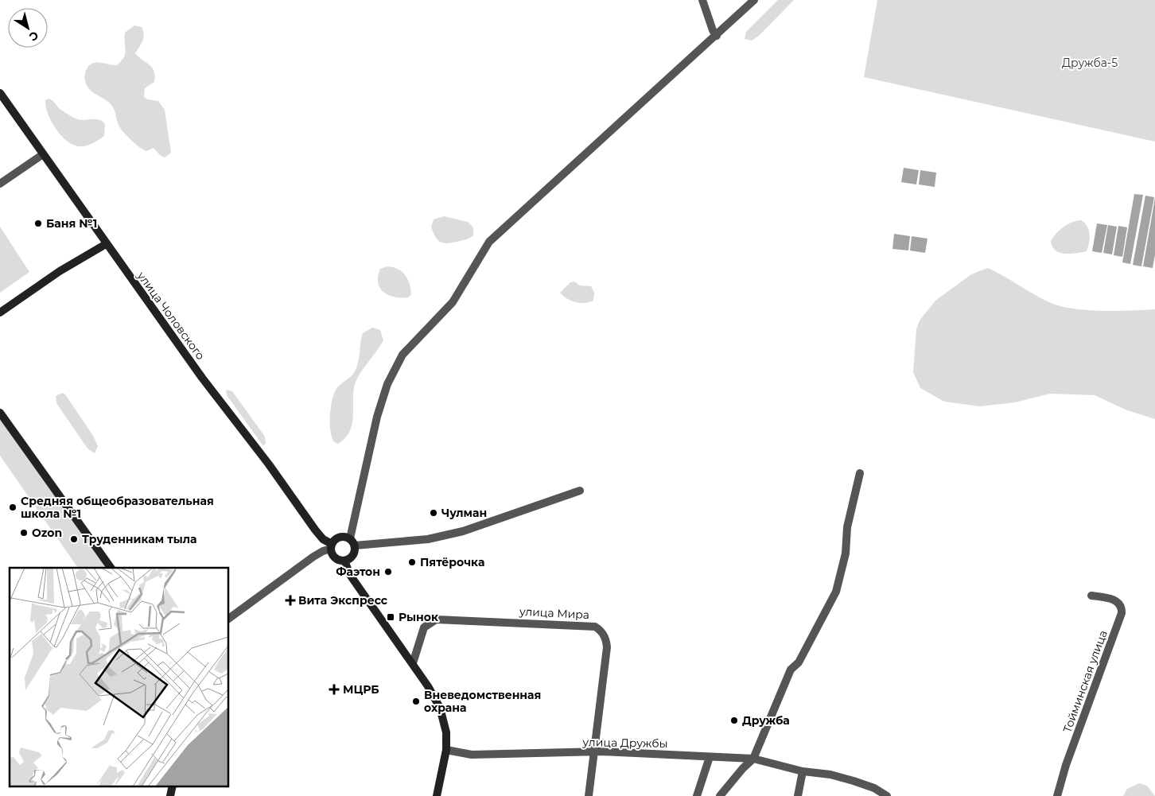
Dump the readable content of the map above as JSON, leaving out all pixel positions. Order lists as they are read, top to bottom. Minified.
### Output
{"streets":{"street":["улица Чоловского","улица Мира","Тойминская улица","улица Дружбы"]},"crossings":[["улица Мира","улица Дружбы"]],"parks":["Дружба-5"],"places":{"other":["Баня №1","Средняя общеобразовательная школа №1","Чулман","Ozon","Труденникам тыла","Пятёрочка","Фаэтон","Вневедомственная охрана","Дружба"],"health":["Вита Экспресс","МЦРБ"],"transit":["Рынок"]},"north":"bottom right"}
